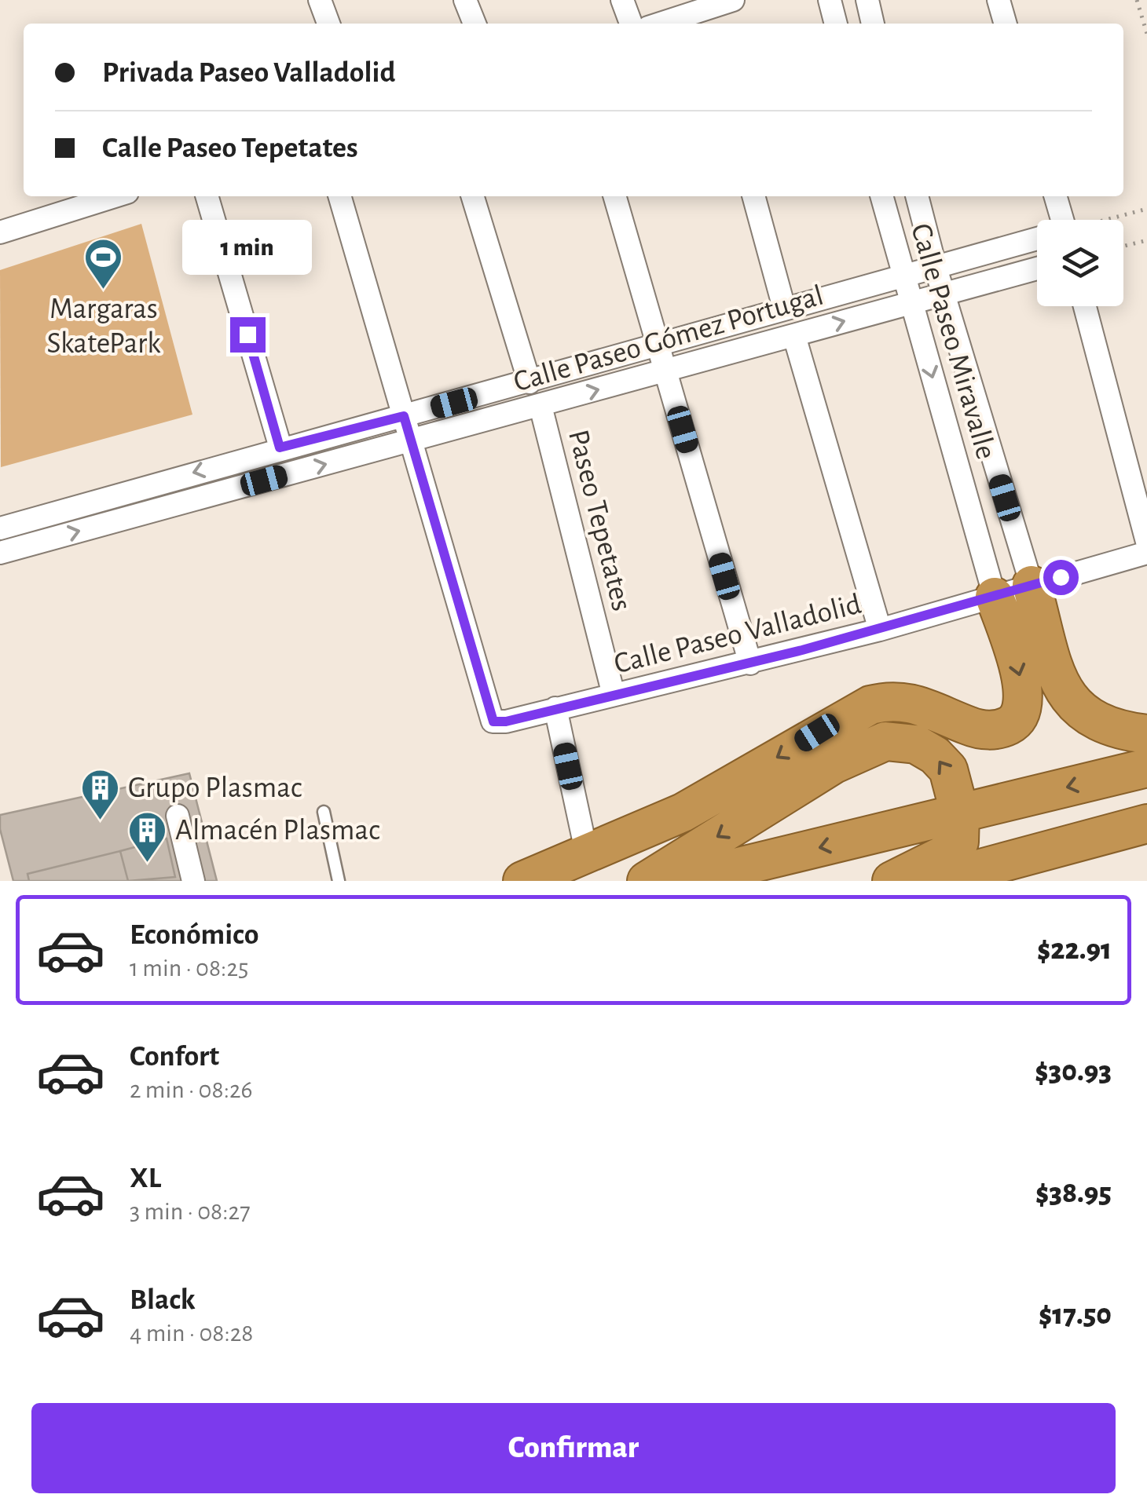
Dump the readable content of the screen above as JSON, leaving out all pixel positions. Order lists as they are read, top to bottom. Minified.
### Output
{"streets":{"street":["Calle Paseo Gómez Portugal","Calle Paseo Miravalle","Paseo Tepetates","Calle Paseo Valladolid"]},"crossings":[["Calle Paseo Gómez Portugal","Calle Paseo Miravalle"],["Calle Paseo Gómez Portugal","Paseo Tepetates"],["Calle Paseo Gómez Portugal","Calle Paseo Valladolid"],["Calle Paseo Miravalle","Calle Paseo Valladolid"],["Paseo Tepetates","Calle Paseo Valladolid"]],"places":{"sports":["Margaras SkatePark"],"building":["Grupo Plasmac","Almacén Plasmac"]},"page":{"banner":["Privada Paseo Valladolid","Calle Paseo Tepetates"],"bubble":"1 min","list":[{"name":"Económico","note":"1 min · 08:25","value":"$22.91"},{"name":"Confort","note":"2 min · 08:26","value":"$30.93"},{"name":"XL","note":"3 min · 08:27","value":"$38.95"},{"name":"Black","note":"4 min · 08:28","value":"$17.50"}],"buttons":"Confirmar"}}
